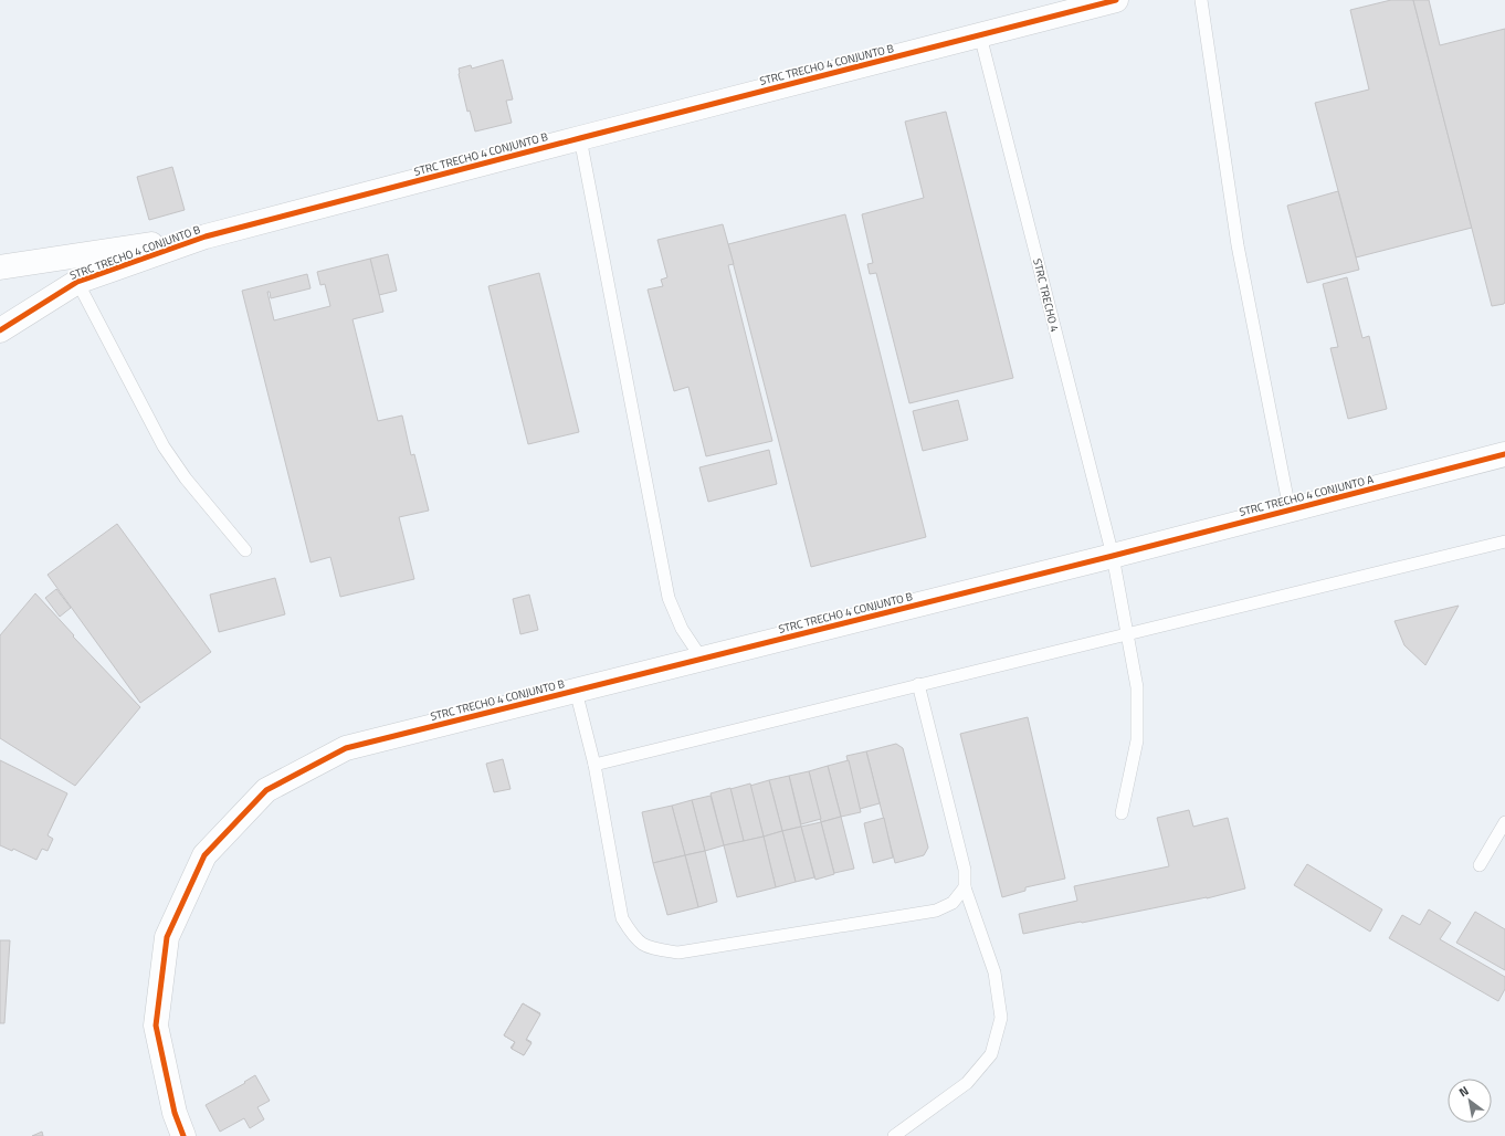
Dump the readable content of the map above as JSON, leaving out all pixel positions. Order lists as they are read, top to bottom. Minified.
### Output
{"streets":{"street":["STRC TRECHO 4 CONJUNTO B","STRC TRECHO 4 CONJUNTO A"],"lane":["STRC TRECHO 4"]},"crossings":[["STRC TRECHO 4 CONJUNTO B","STRC TRECHO 4"],["STRC TRECHO 4 CONJUNTO B","STRC TRECHO 4 CONJUNTO A"],["STRC TRECHO 4","STRC TRECHO 4 CONJUNTO A"]],"north":"top left"}
